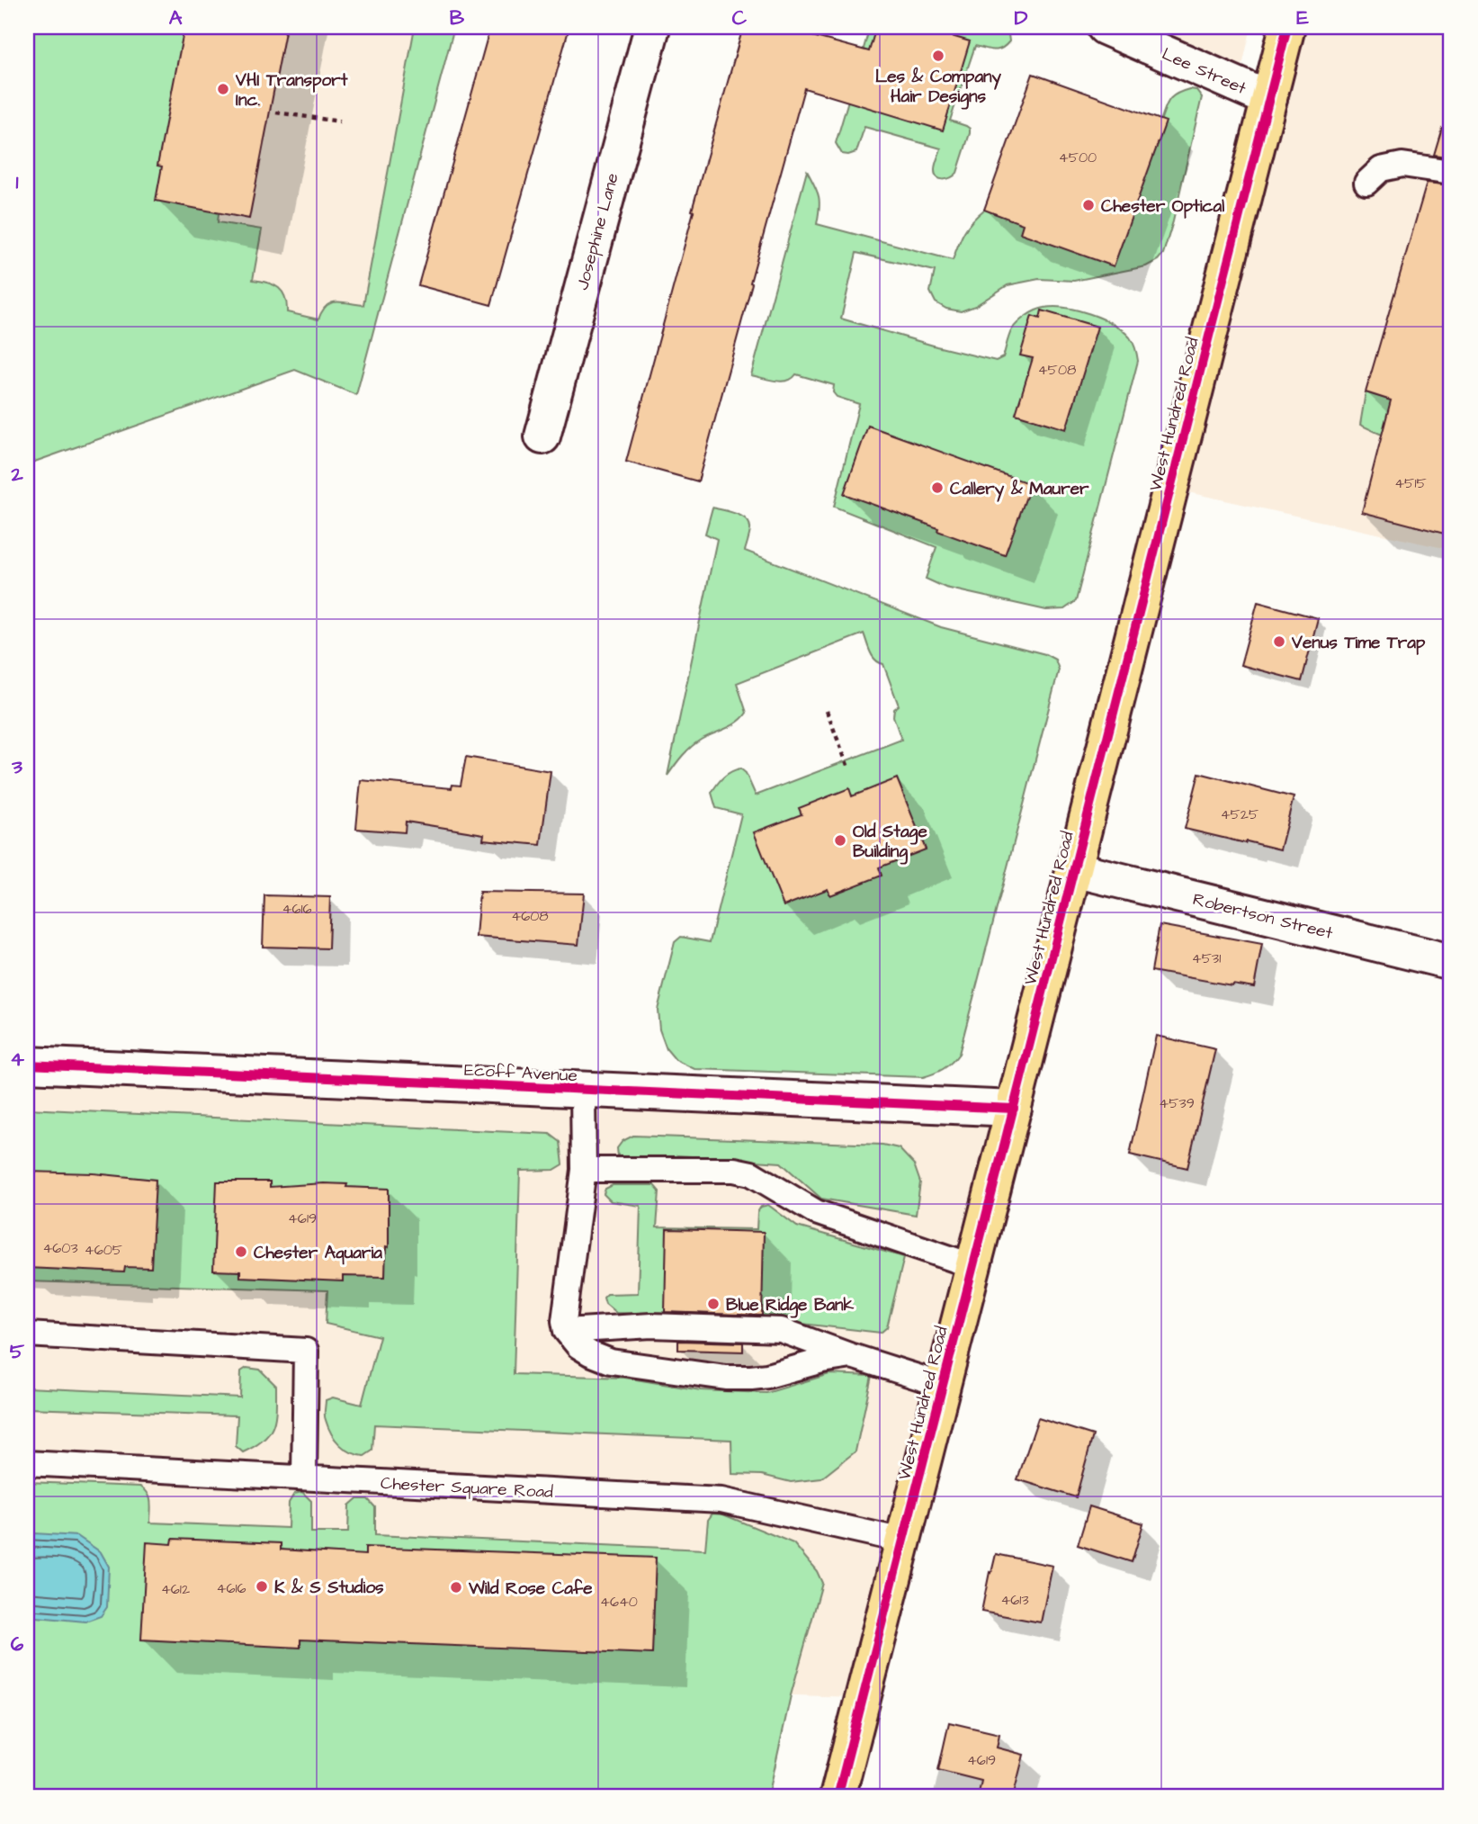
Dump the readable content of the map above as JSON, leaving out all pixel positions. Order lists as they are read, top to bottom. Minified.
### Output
{"streets":{"main road":["West Hundred Road"],"street":["Lee Street","Josephine Lane","Robertson Street","Ecoff Avenue"],"lane":["Chester Square Road"]},"crossings":[["Lee Street","West Hundred Road"],["West Hundred Road","Robertson Street"],["West Hundred Road","Ecoff Avenue"],["West Hundred Road","Chester Square Road"]],"places":["Les & Company Hair Designs","VHI Transport Inc.","Chester Optical","Callery & Maurer","Venus Time Trap","Old Stage Building","Chester Aquaria","Blue Ridge Bank","K & S Studios","Wild Rose Cafe"],"house_numbers":["4500","4508","4515","4525","4616","4608","4531","4539","4619","4603","4605","4616","4612","4613","4640","4619"],"grid":{"columns":["A","B","C","D","E"],"rows":["1","2","3","4","5","6"]}}
